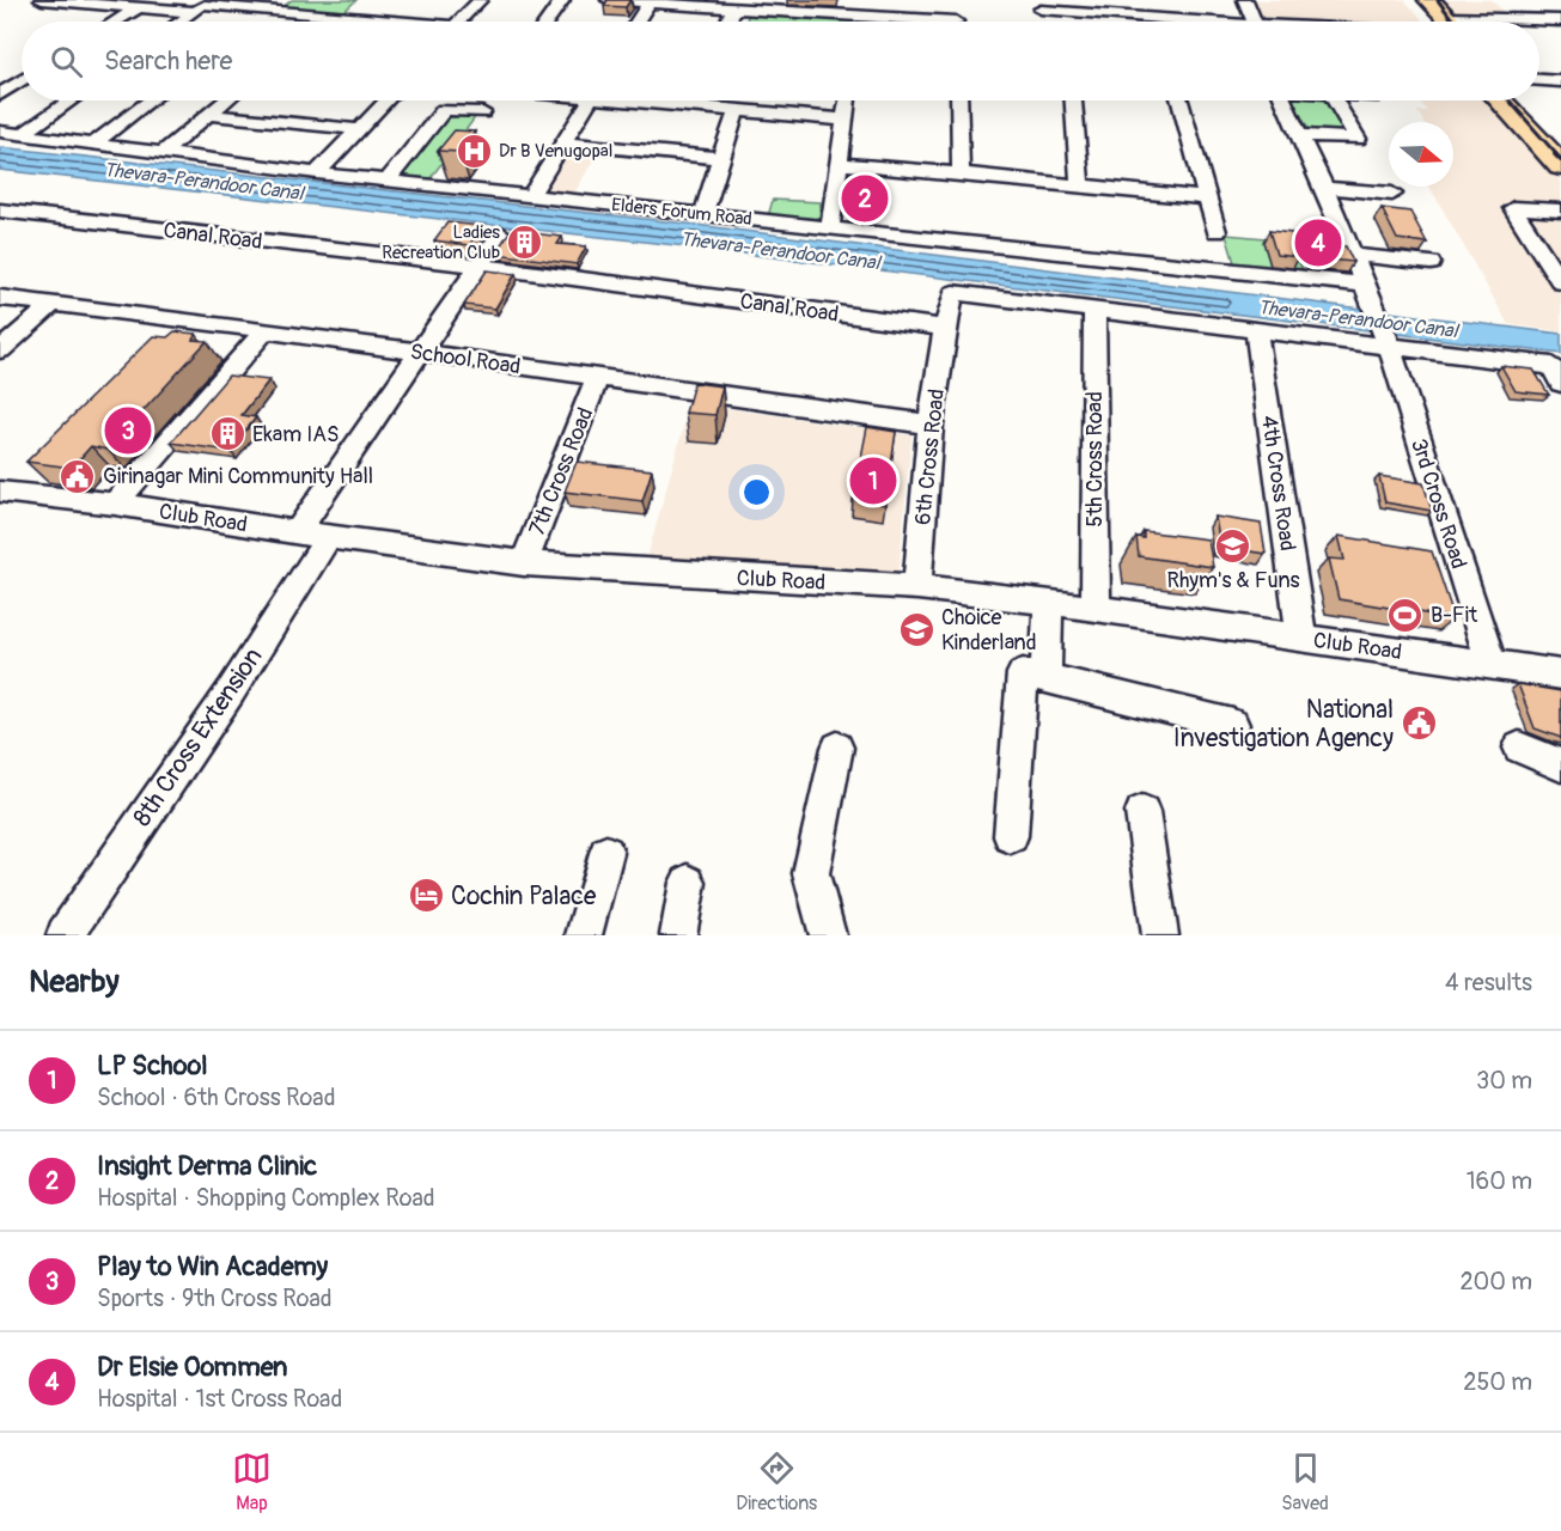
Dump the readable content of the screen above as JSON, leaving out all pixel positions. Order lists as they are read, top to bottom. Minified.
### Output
{"streets":{"street":["Elders Forum Road","Canal Road","School Road","6th Cross Road","5th Cross Road","7th Cross Road","4th Cross Road","3rd Cross Road","Club Road","8th Cross Extension"]},"crossings":[["Elders Forum Road","3rd Cross Road"],["Canal Road","6th Cross Road"],["School Road","6th Cross Road"],["School Road","7th Cross Road"],["6th Cross Road","Club Road"],["5th Cross Road","Club Road"],["7th Cross Road","Club Road"],["4th Cross Road","Club Road"],["3rd Cross Road","Club Road"],["Club Road","8th Cross Extension"]],"water":["Thevara-Perandoor Canal"],"places":{"hospital":["Dr B Venugopal"],"building":["Ladies Recreation Club","Ekam IAS"],"public building":["Girinagar Mini Community Hall","National Investigation Agency"],"school or university":["Rhym's & Funs","Choice Kinderland"],"sports":["B-Fit"],"hotel":["Cochin Palace"]},"north":"right","page":{"search":"Search here","pins":["2","4","3","1"],"heading":["Nearby","4 results"],"list":[{"mark":"1","name":"LP School","note":"School · 6th Cross Road","value":"30 m"},{"mark":"2","name":"Insight Derma Clinic","note":"Hospital · Shopping Complex Road","value":"160 m"},{"mark":"3","name":"Play to Win Academy","note":"Sports · 9th Cross Road","value":"200 m"},{"mark":"4","name":"Dr Elsie Oommen","note":"Hospital · 1st Cross Road","value":"250 m"}],"nav":["Map","Directions","Saved"]}}
